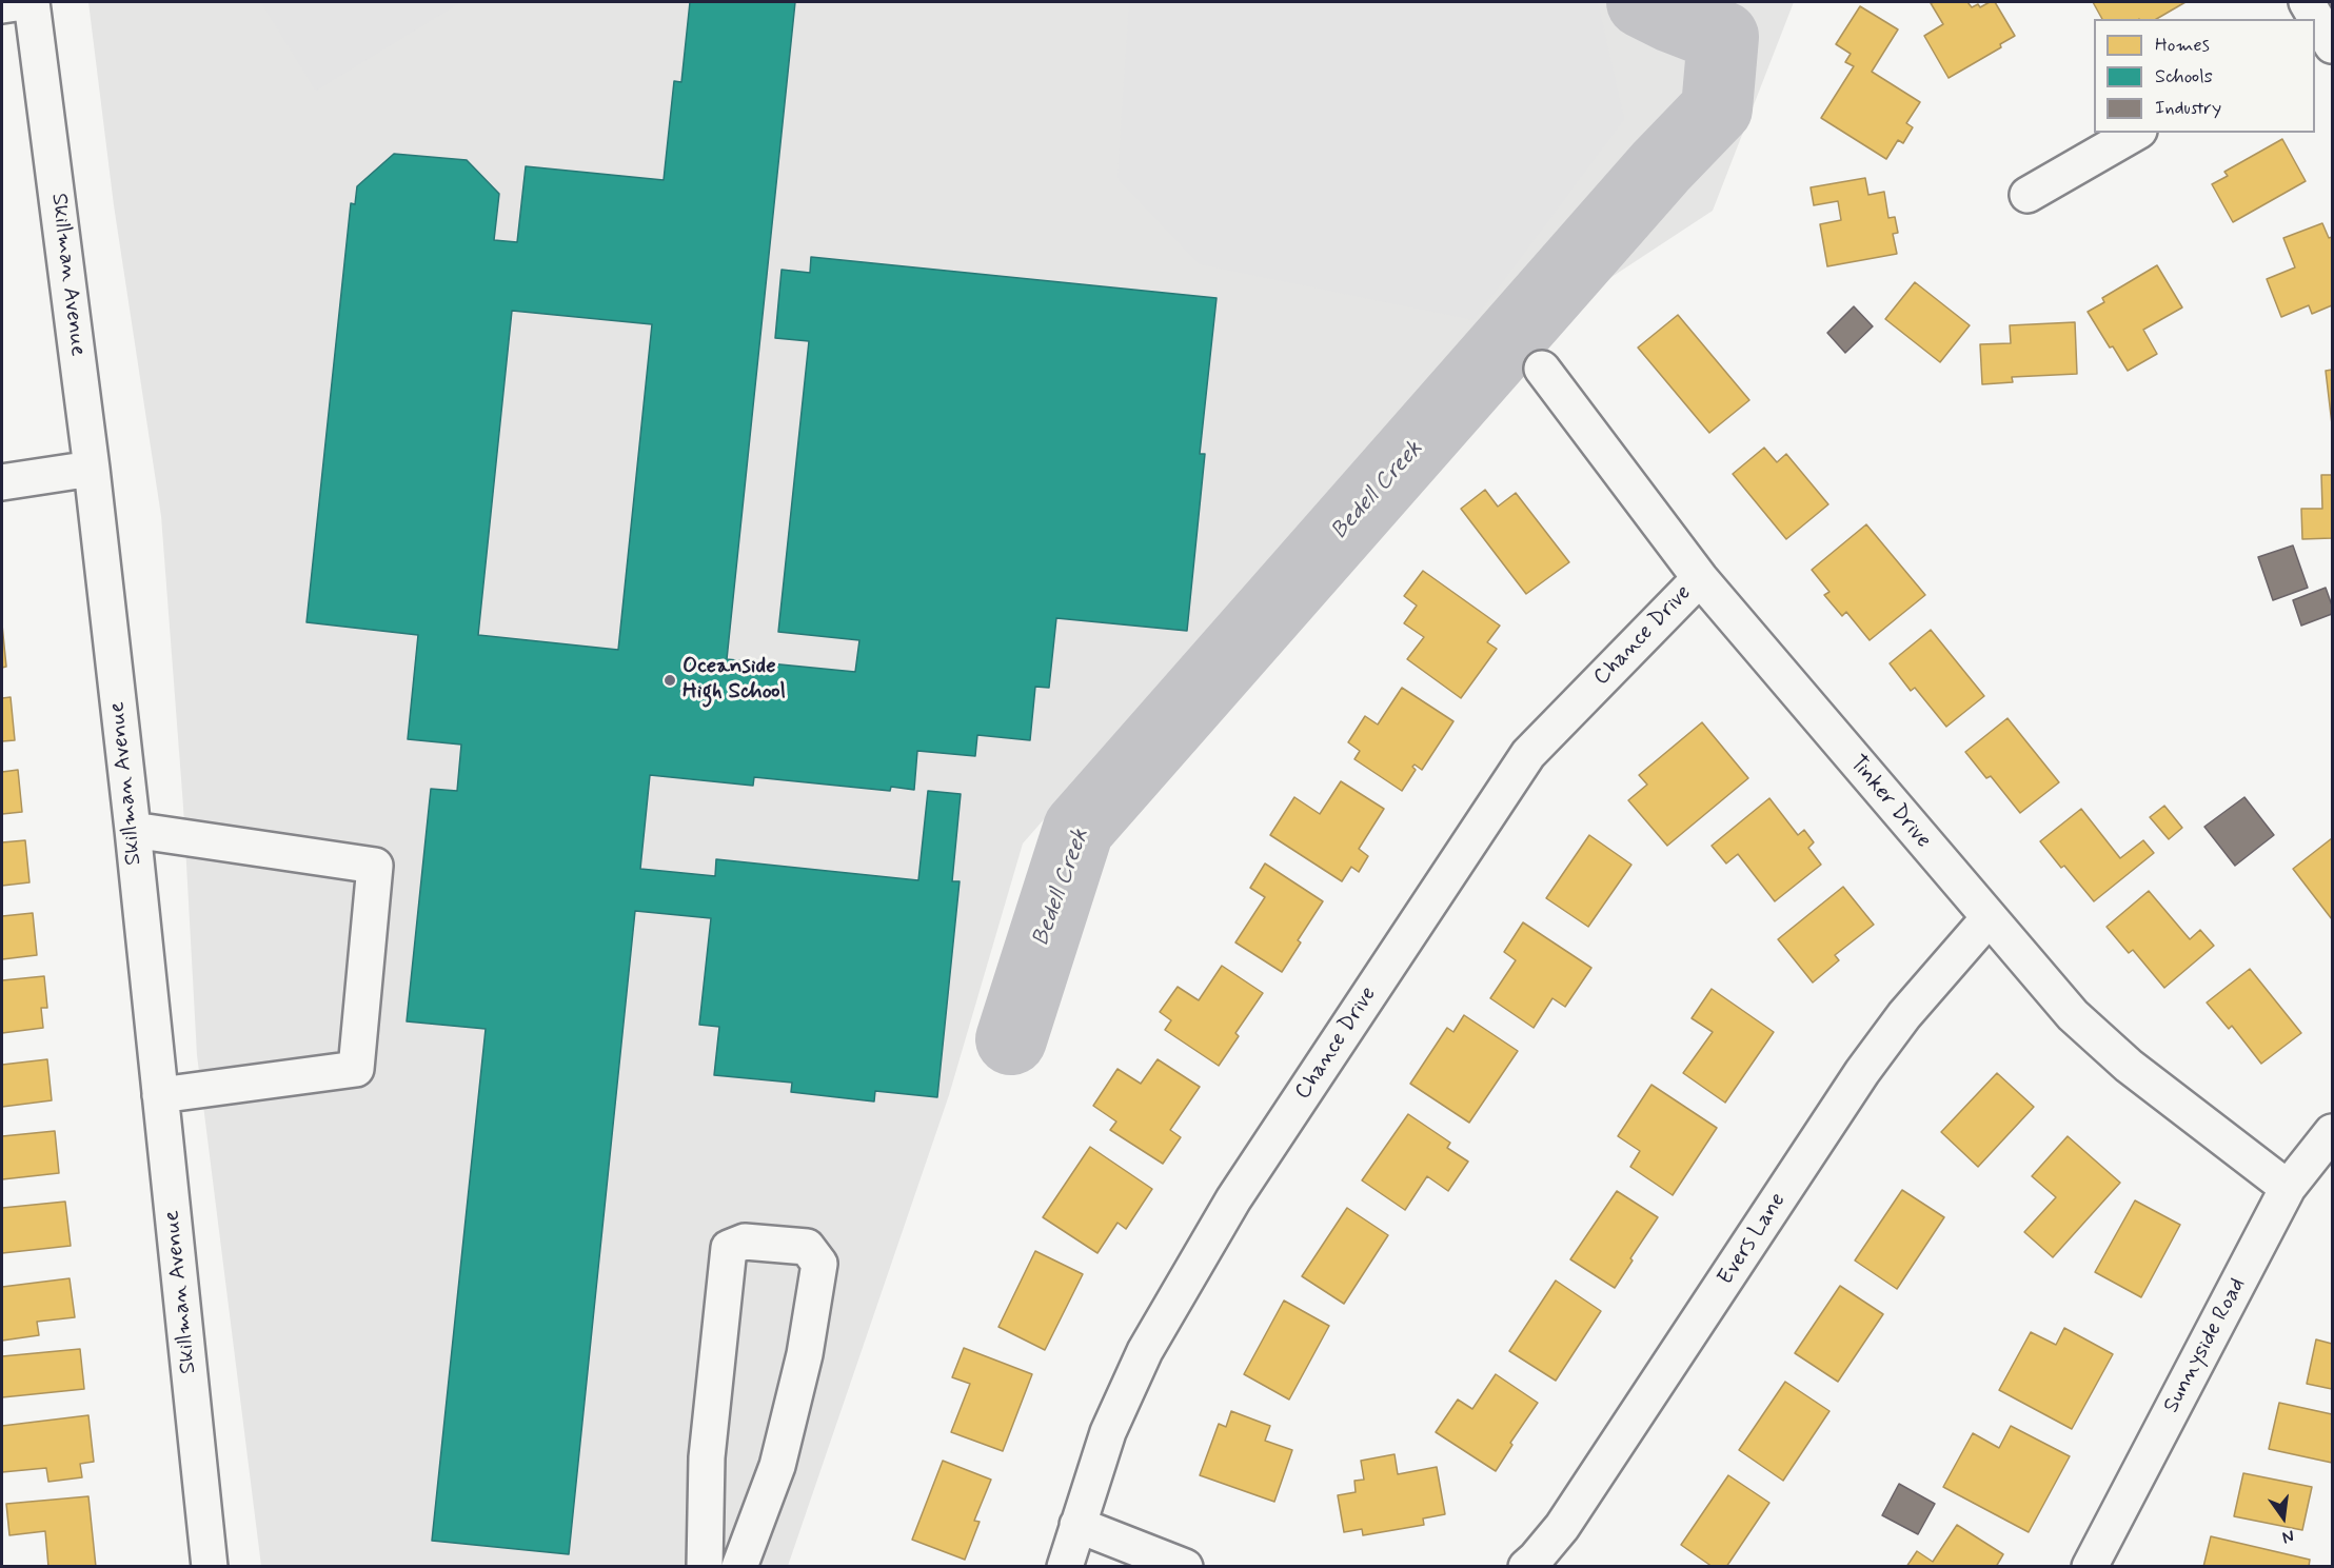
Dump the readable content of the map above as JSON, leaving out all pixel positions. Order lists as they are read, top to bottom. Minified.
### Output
{"streets":{"street":["Skillman Avenue","Chance Drive","Tinker Drive","Evers Lane","Sunnyside Road"]},"crossings":[["Chance Drive","Tinker Drive"],["Tinker Drive","Evers Lane"],["Tinker Drive","Sunnyside Road"]],"water":["Bedell Creek"],"places":["Oceanside High School"],"legend":["Homes","Schools","Industry"],"north":"bottom"}
